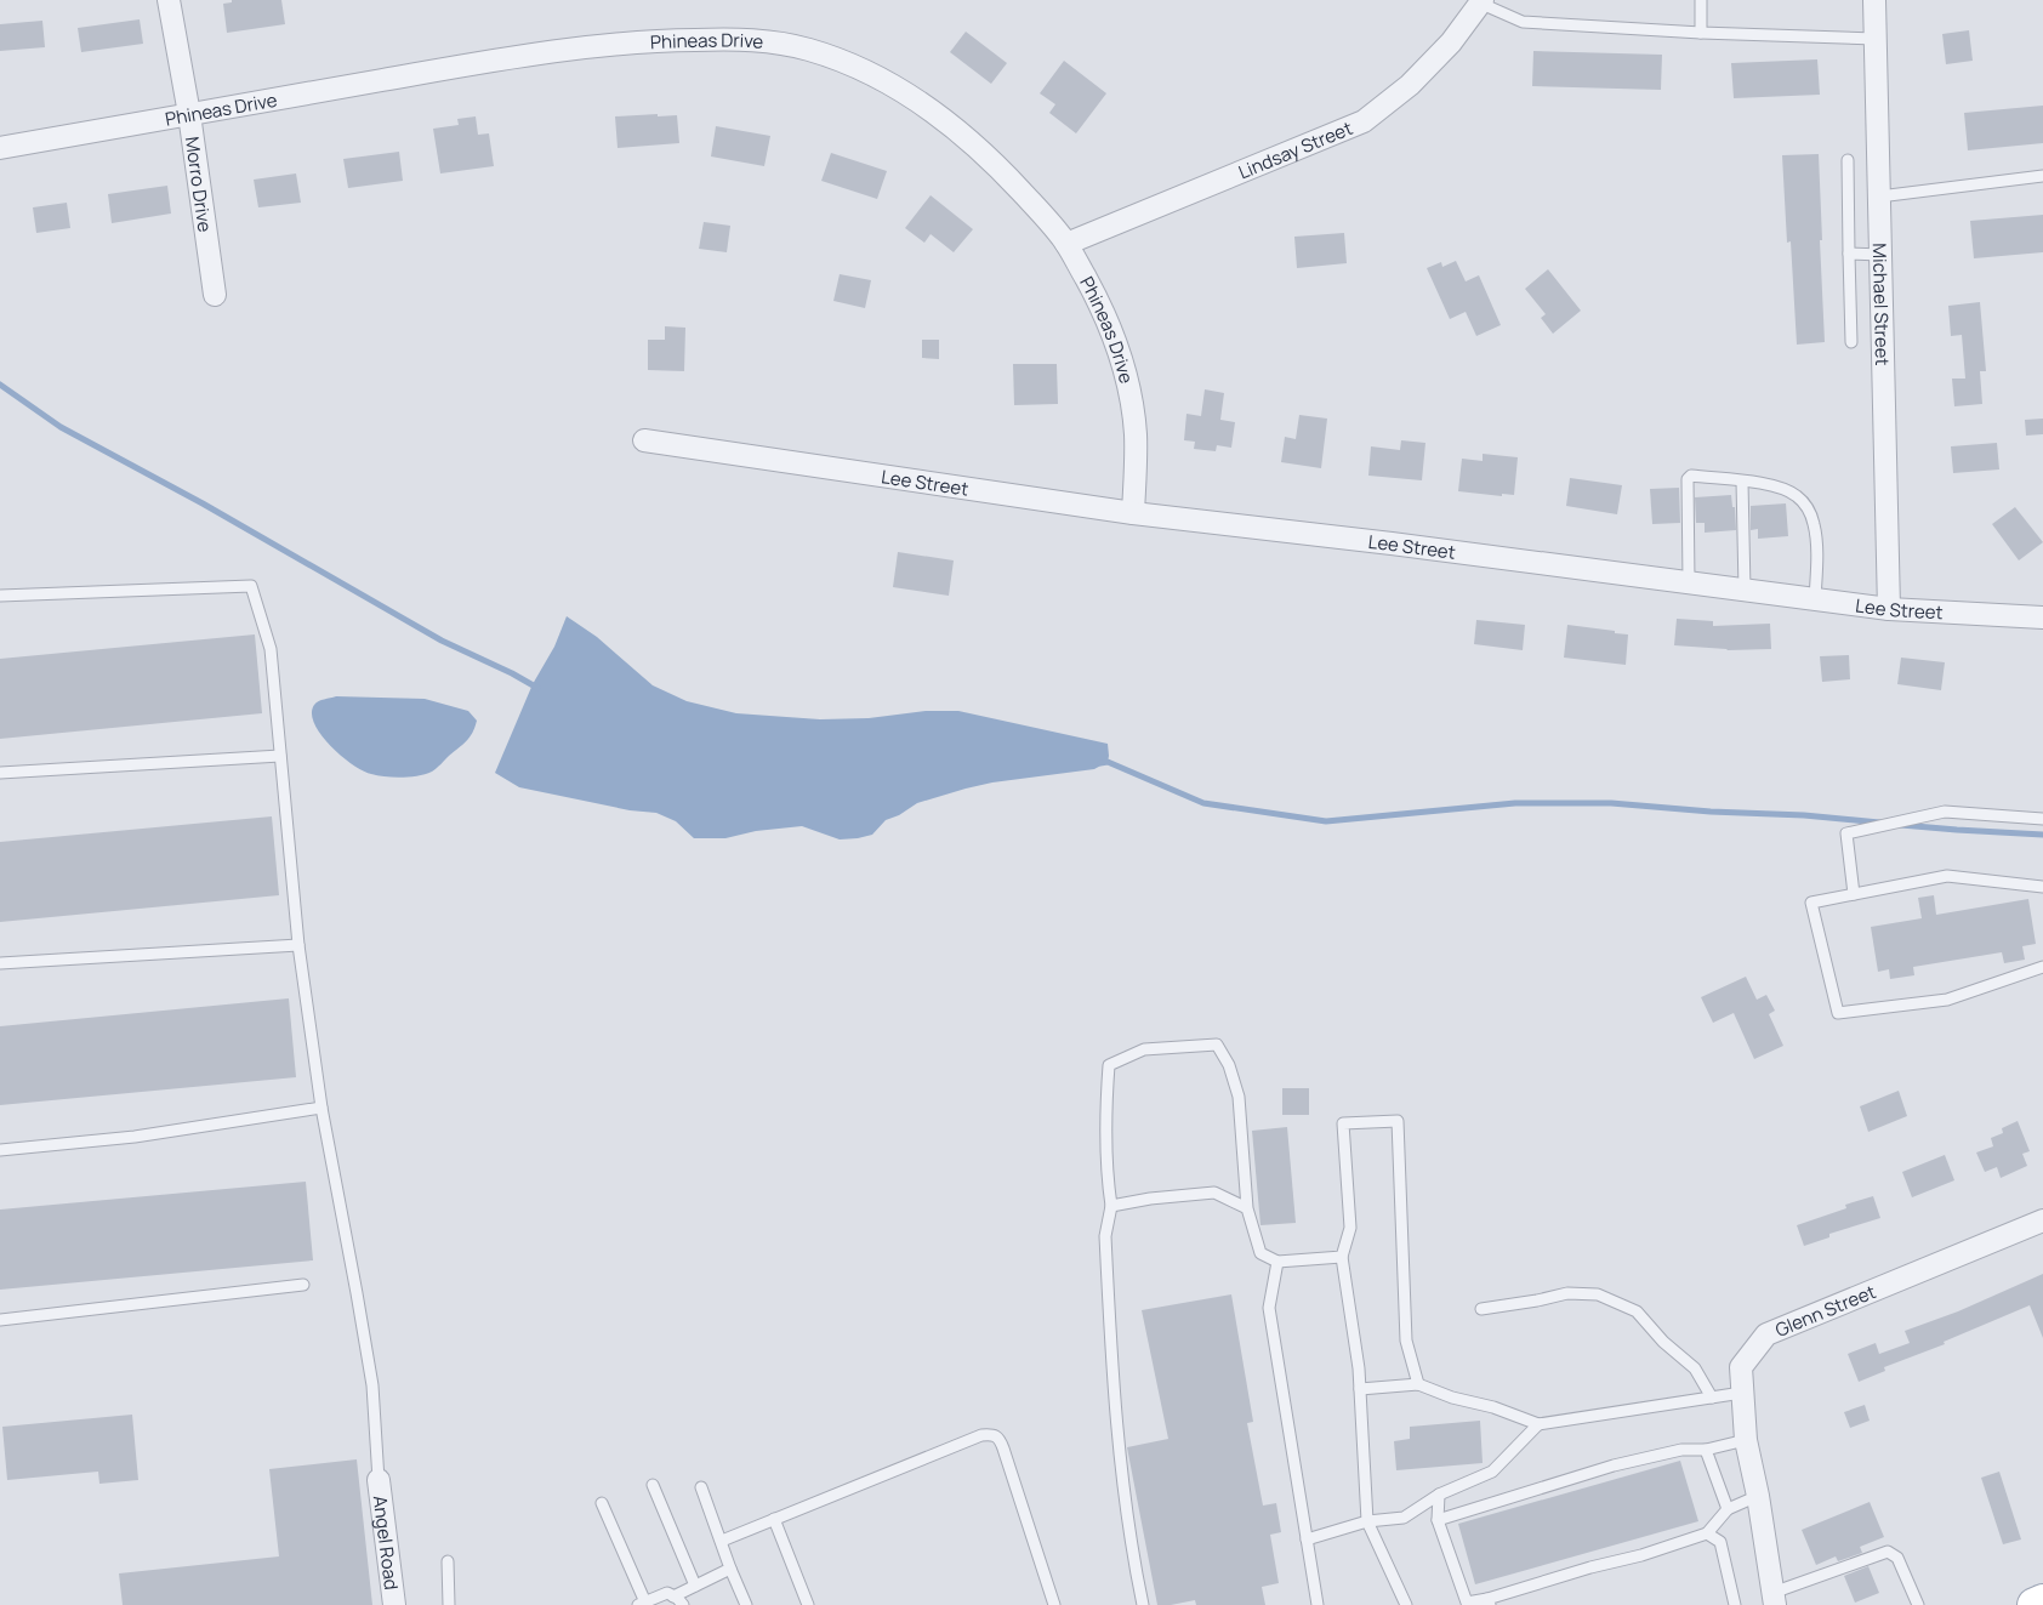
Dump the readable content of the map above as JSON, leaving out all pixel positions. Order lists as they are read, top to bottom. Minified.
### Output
{"streets":{"street":["Phineas Drive","Lindsay Street","Morro Drive","Michael Street","Lee Street","Glenn Street","Angel Road"]},"crossings":[["Phineas Drive","Lindsay Street"],["Phineas Drive","Morro Drive"],["Phineas Drive","Lee Street"],["Michael Street","Lee Street"]]}
